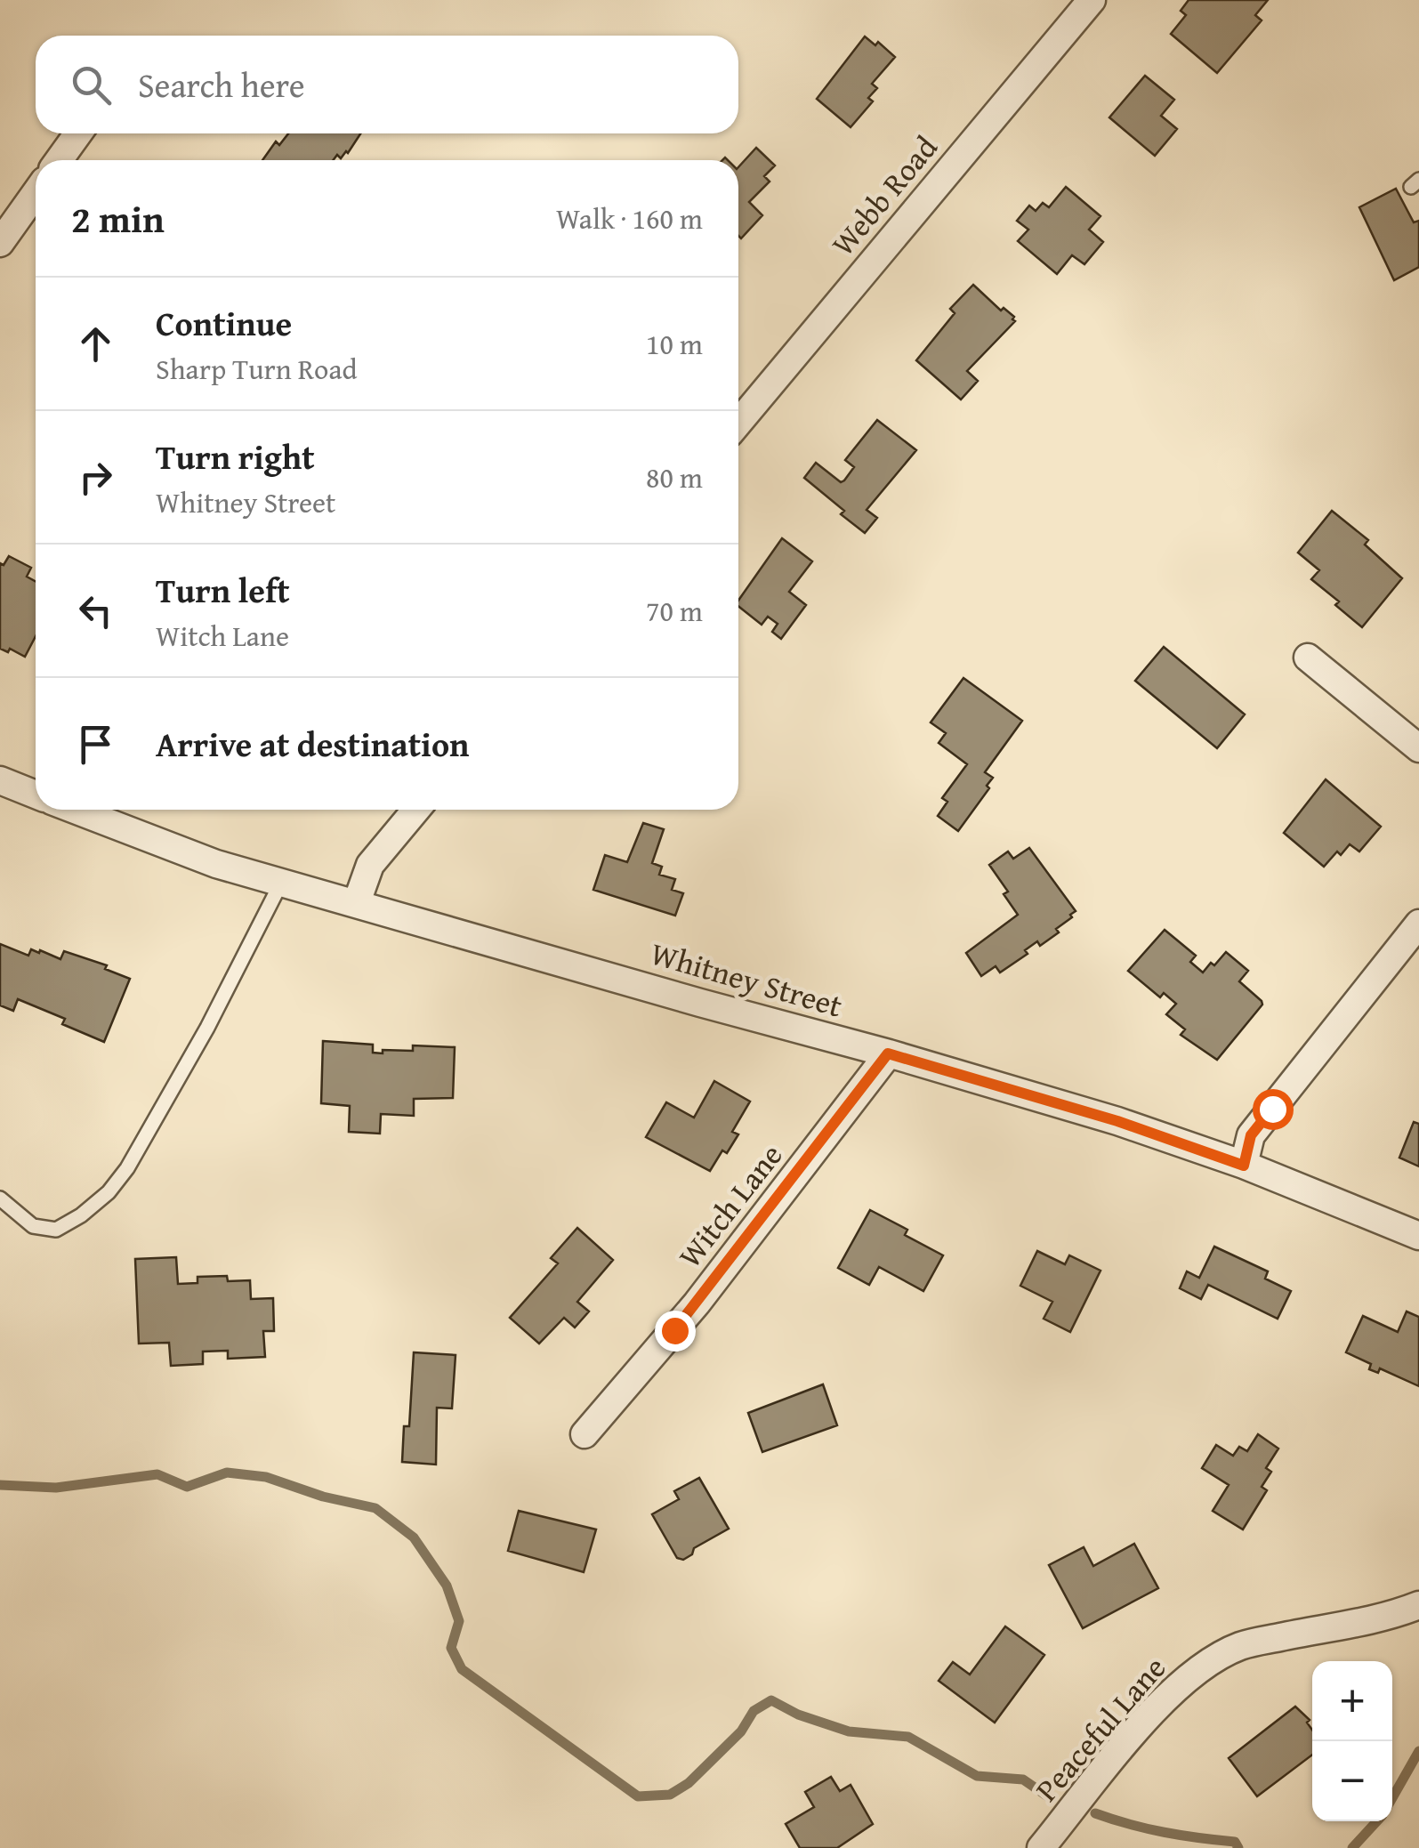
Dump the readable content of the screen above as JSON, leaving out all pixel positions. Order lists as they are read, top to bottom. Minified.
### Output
{"streets":{"street":["Webb Road","Whitney Street","Witch Lane","Peaceful Lane"]},"crossings":[["Whitney Street","Witch Lane"]],"page":{"search":"Search here","heading":["2 min","Walk · 160 m"],"list":[["Continue","Sharp Turn Road","10 m"],["Turn right","Whitney Street","80 m"],["Turn left","Witch Lane","70 m"],"Arrive at destination"],"map_buttons":["+","−"]}}
